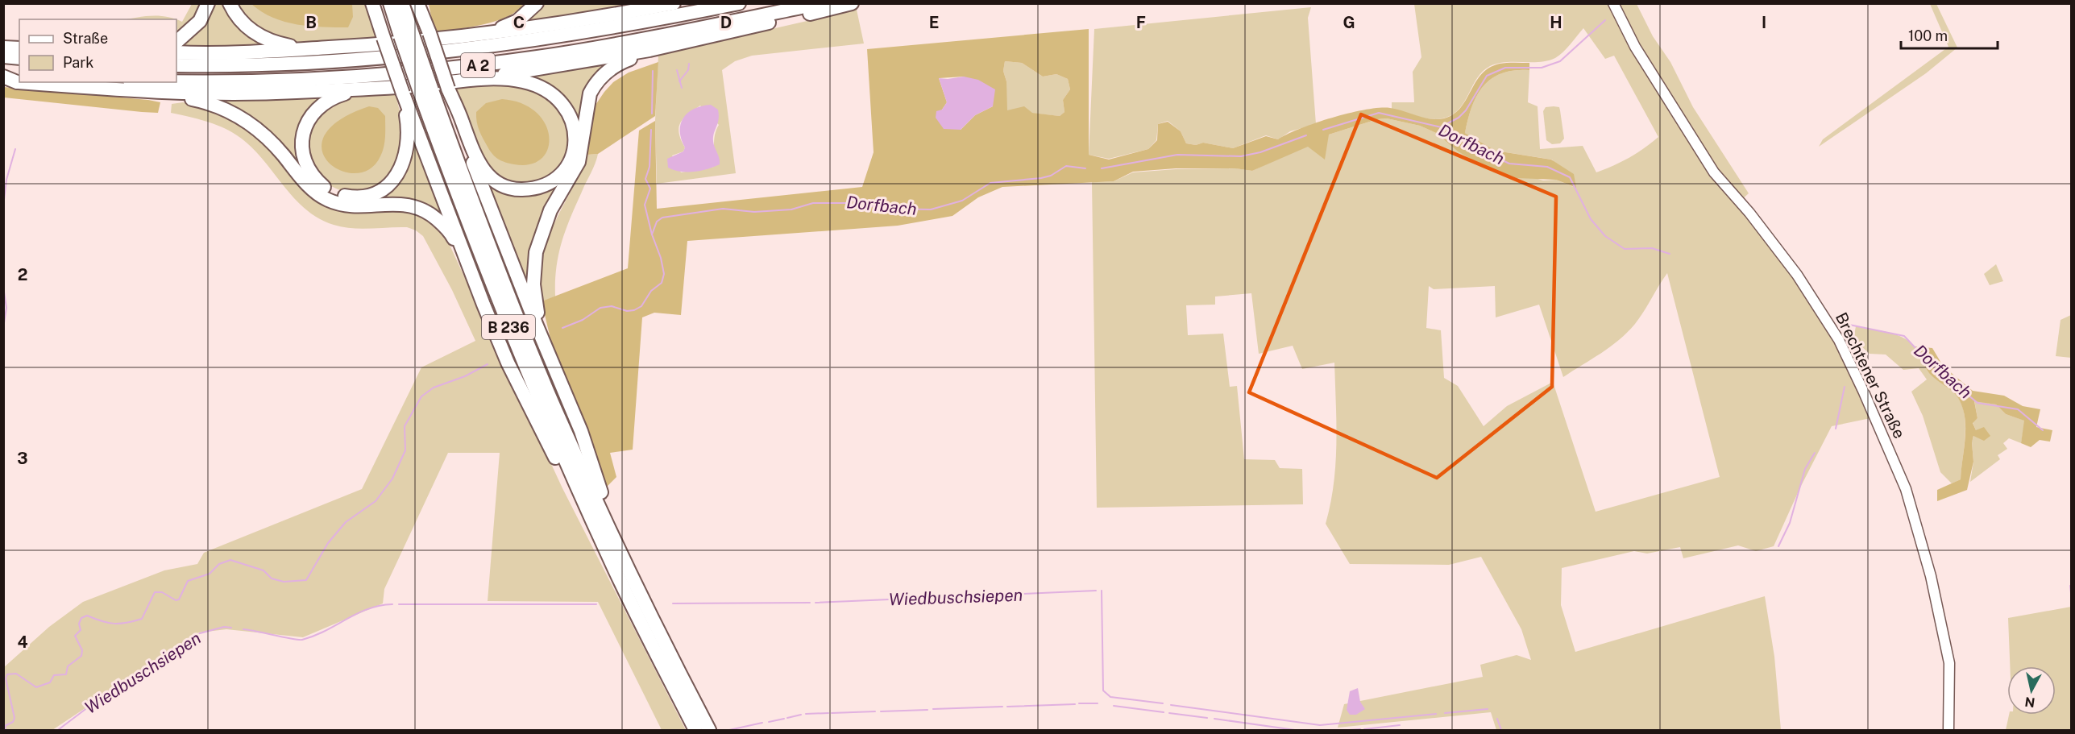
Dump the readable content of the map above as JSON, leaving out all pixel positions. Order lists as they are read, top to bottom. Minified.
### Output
{"streets":{"highway":["A 2","B 236"],"street":["Brechtener Straße"]},"water":["Dorfbach","Wiedbuschsiepen"],"legend":["Straße","Park"],"scale_bar":"100 m","north":"bottom","grid":{"columns":["B","C","D","E","F","G","H","I"],"rows":["2","3","4"]}}
